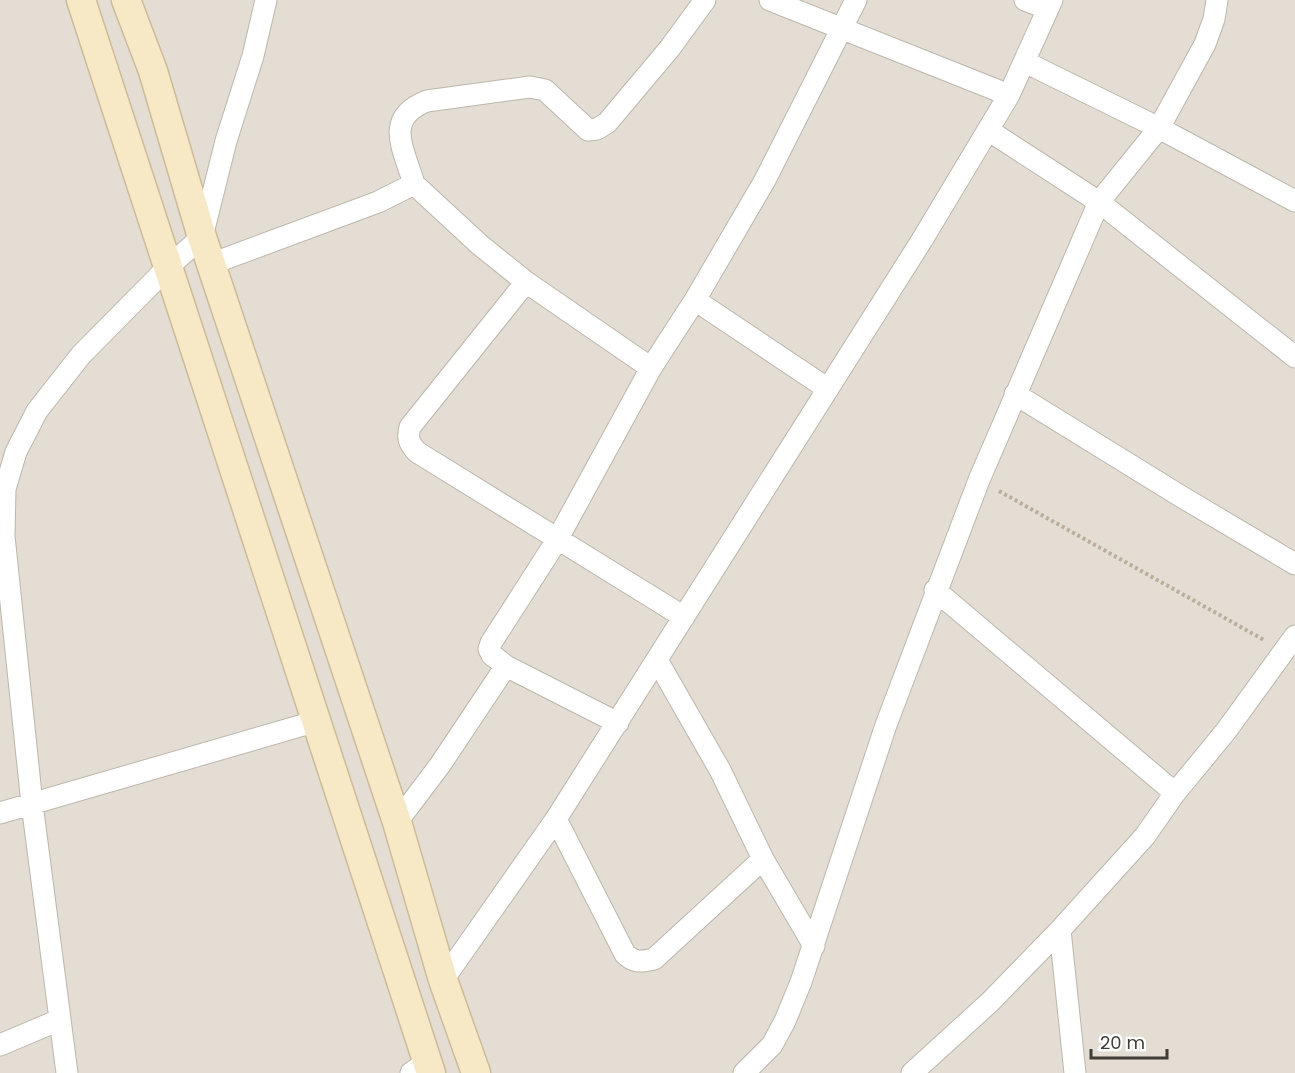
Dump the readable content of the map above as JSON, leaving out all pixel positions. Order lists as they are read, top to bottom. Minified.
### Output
{"scale_bar":"20 m"}
